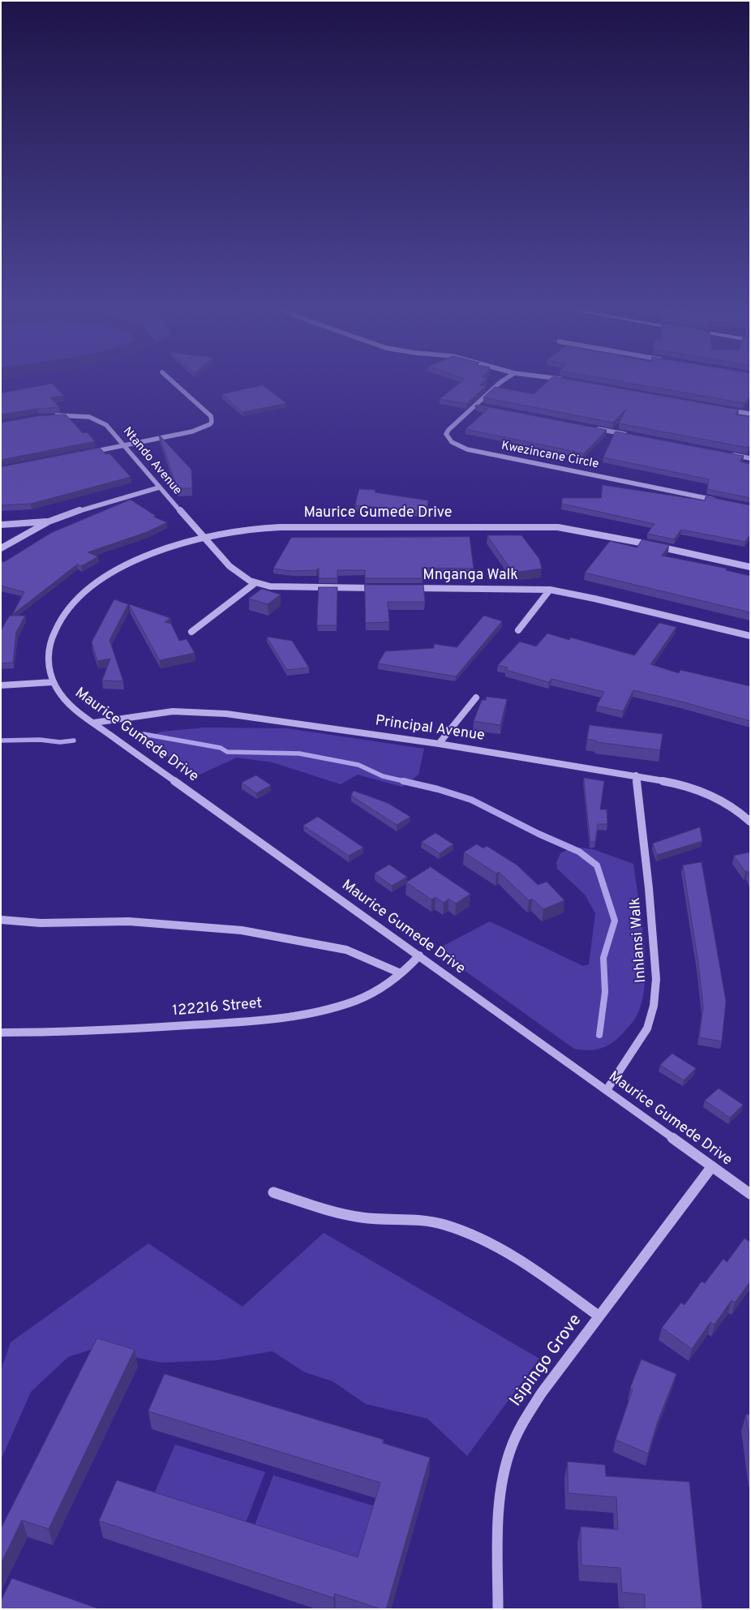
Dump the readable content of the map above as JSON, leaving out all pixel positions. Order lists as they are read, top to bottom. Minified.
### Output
{"streets":{"street":["Kwezincane Circle","Ntando Avenue","Maurice Gumede Drive","Mnganga Walk","Principal Avenue","Inhlansi Walk","122216 Street","Isipingo Grove"]},"crossings":[["Ntando Avenue","Maurice Gumede Drive"],["Maurice Gumede Drive","Principal Avenue"],["Maurice Gumede Drive","Inhlansi Walk"],["Maurice Gumede Drive","122216 Street"],["Maurice Gumede Drive","Isipingo Grove"],["Principal Avenue","Inhlansi Walk"]]}
